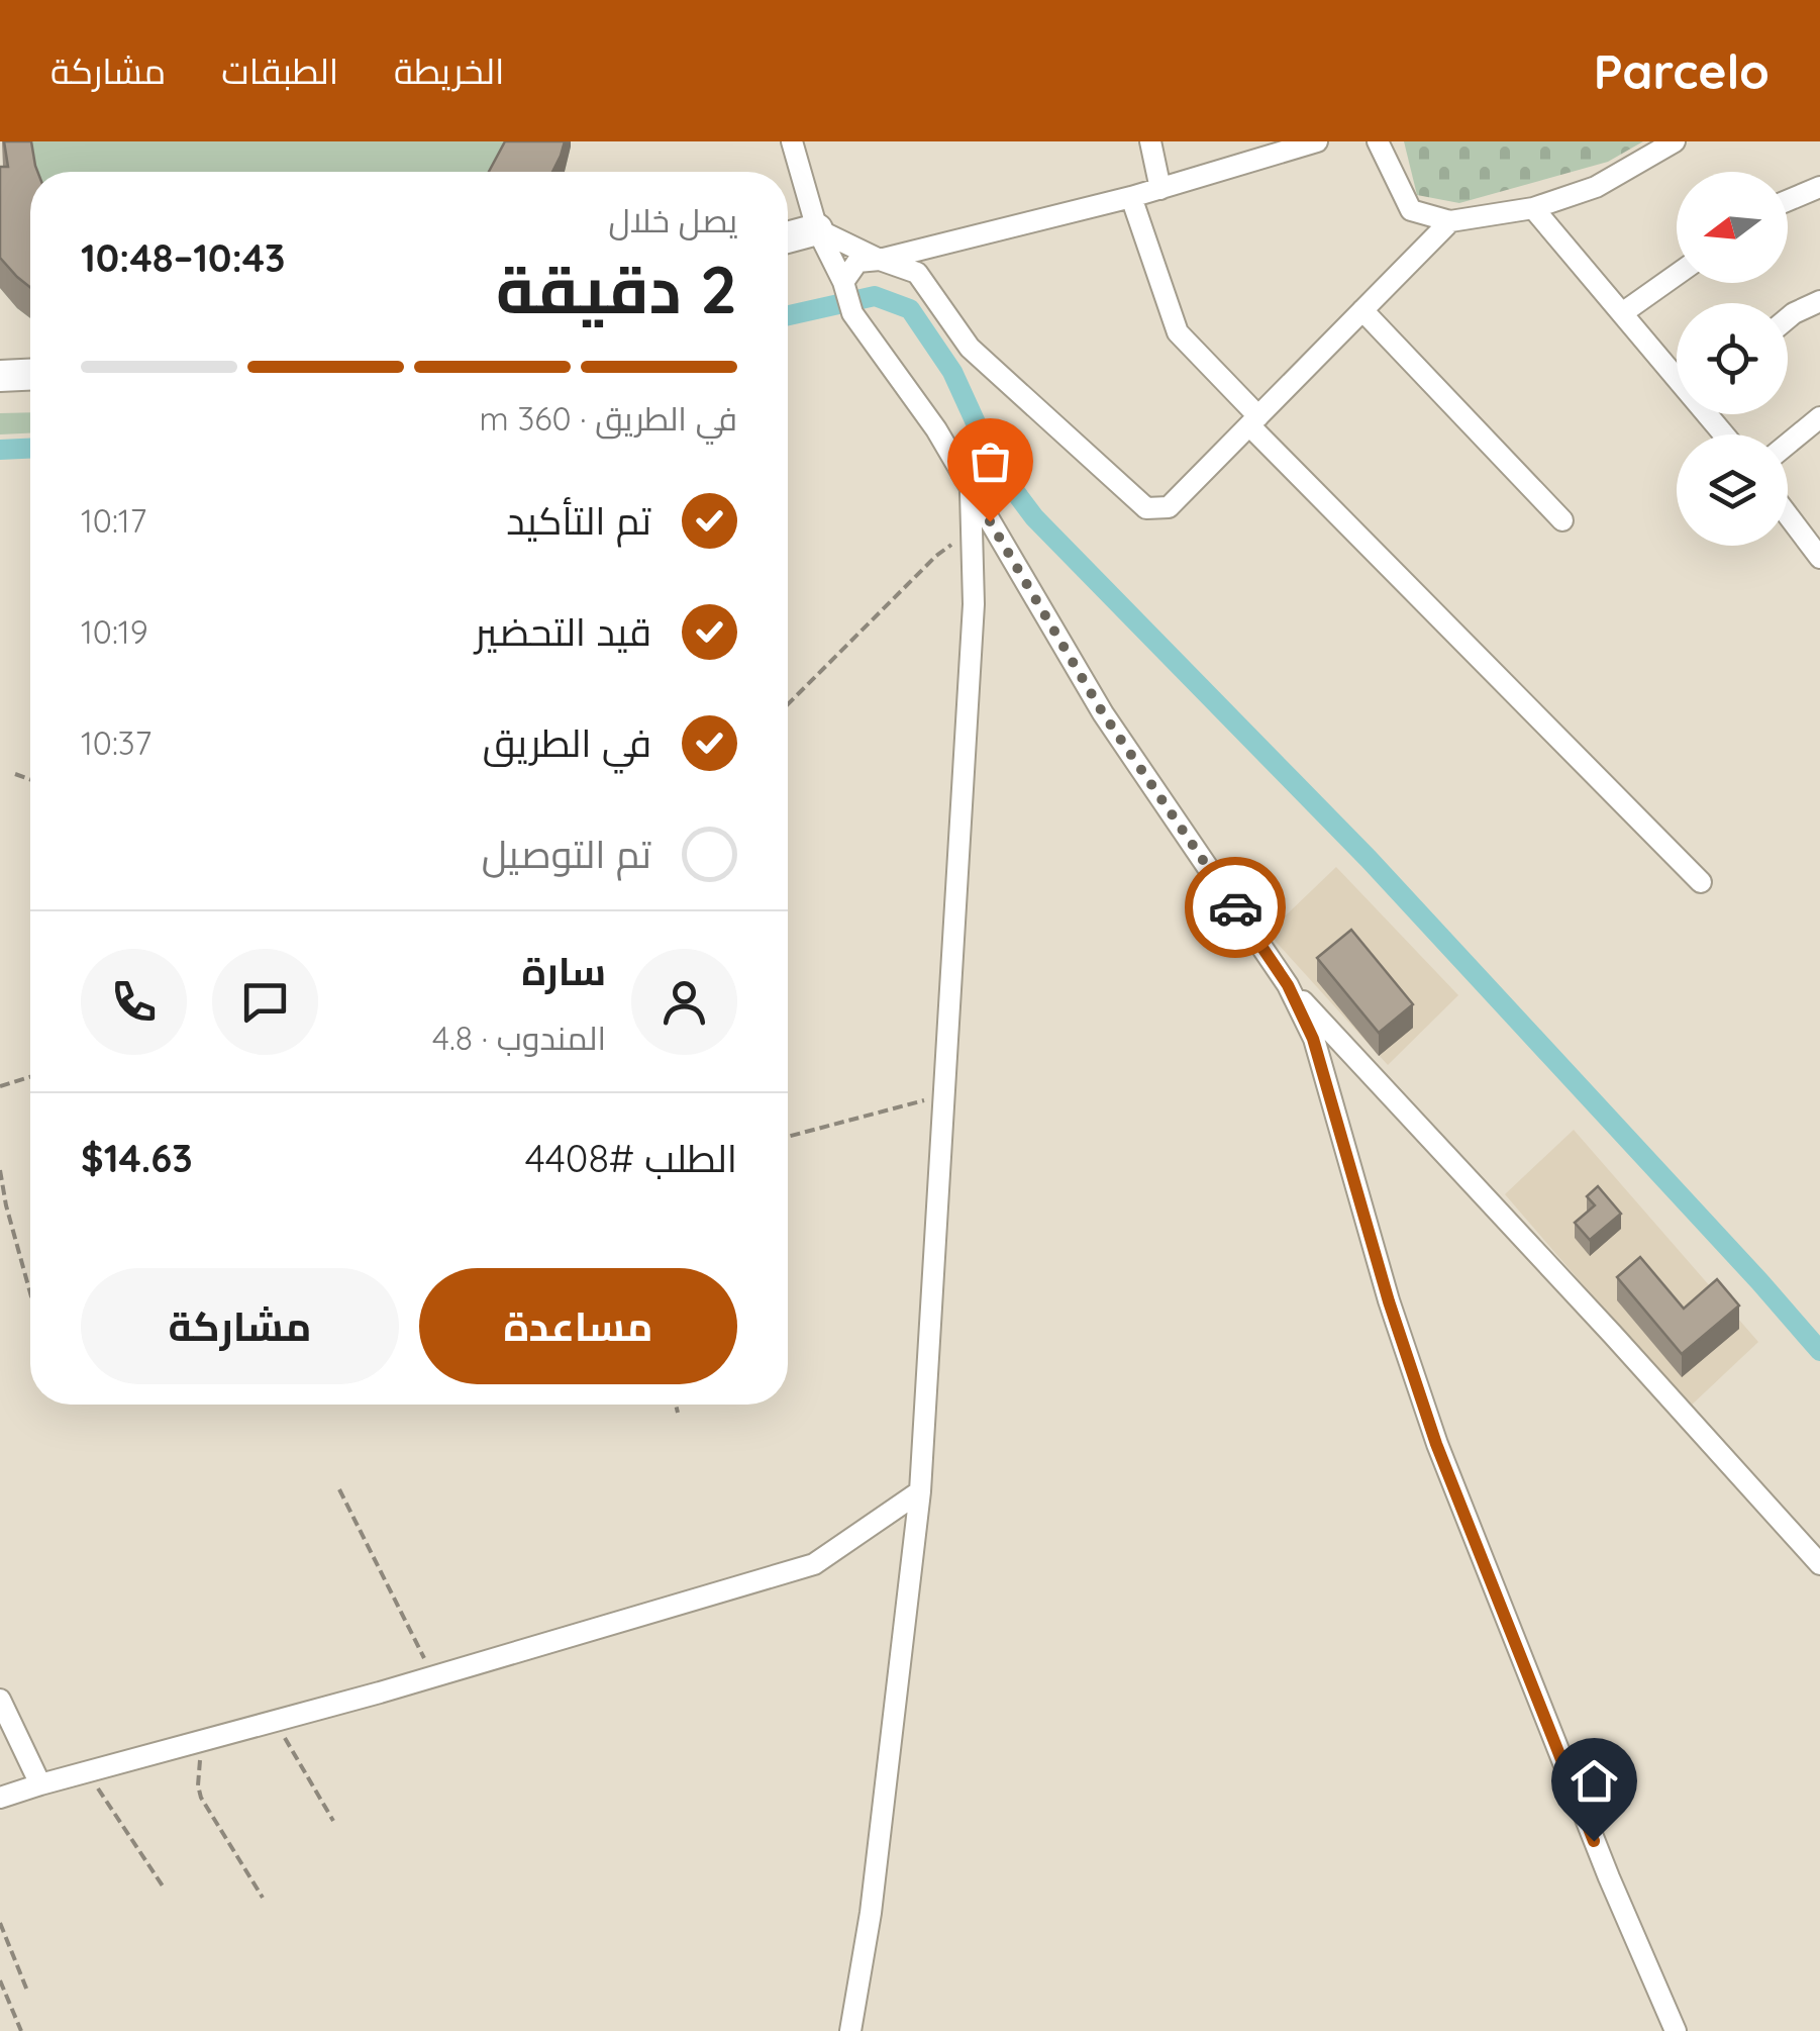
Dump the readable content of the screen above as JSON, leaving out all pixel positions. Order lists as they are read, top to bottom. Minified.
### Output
{"north":"left","page":{"header":"Parcelo","nav":["الخريطة","الطبقات","مشاركة"],"heading":["2 دقيقة","يصل خلال","10:43–10:48"],"panel":["سارة","المندوب · 4.8","الطلب #4408","$14.63"],"bar":"في الطريق · 360 m","list":[["تم التأكيد","10:17"],["قيد التحضير","10:19"],["في الطريق","10:37"],"تم التوصيل"],"buttons":["مساعدة","مشاركة"]}}
